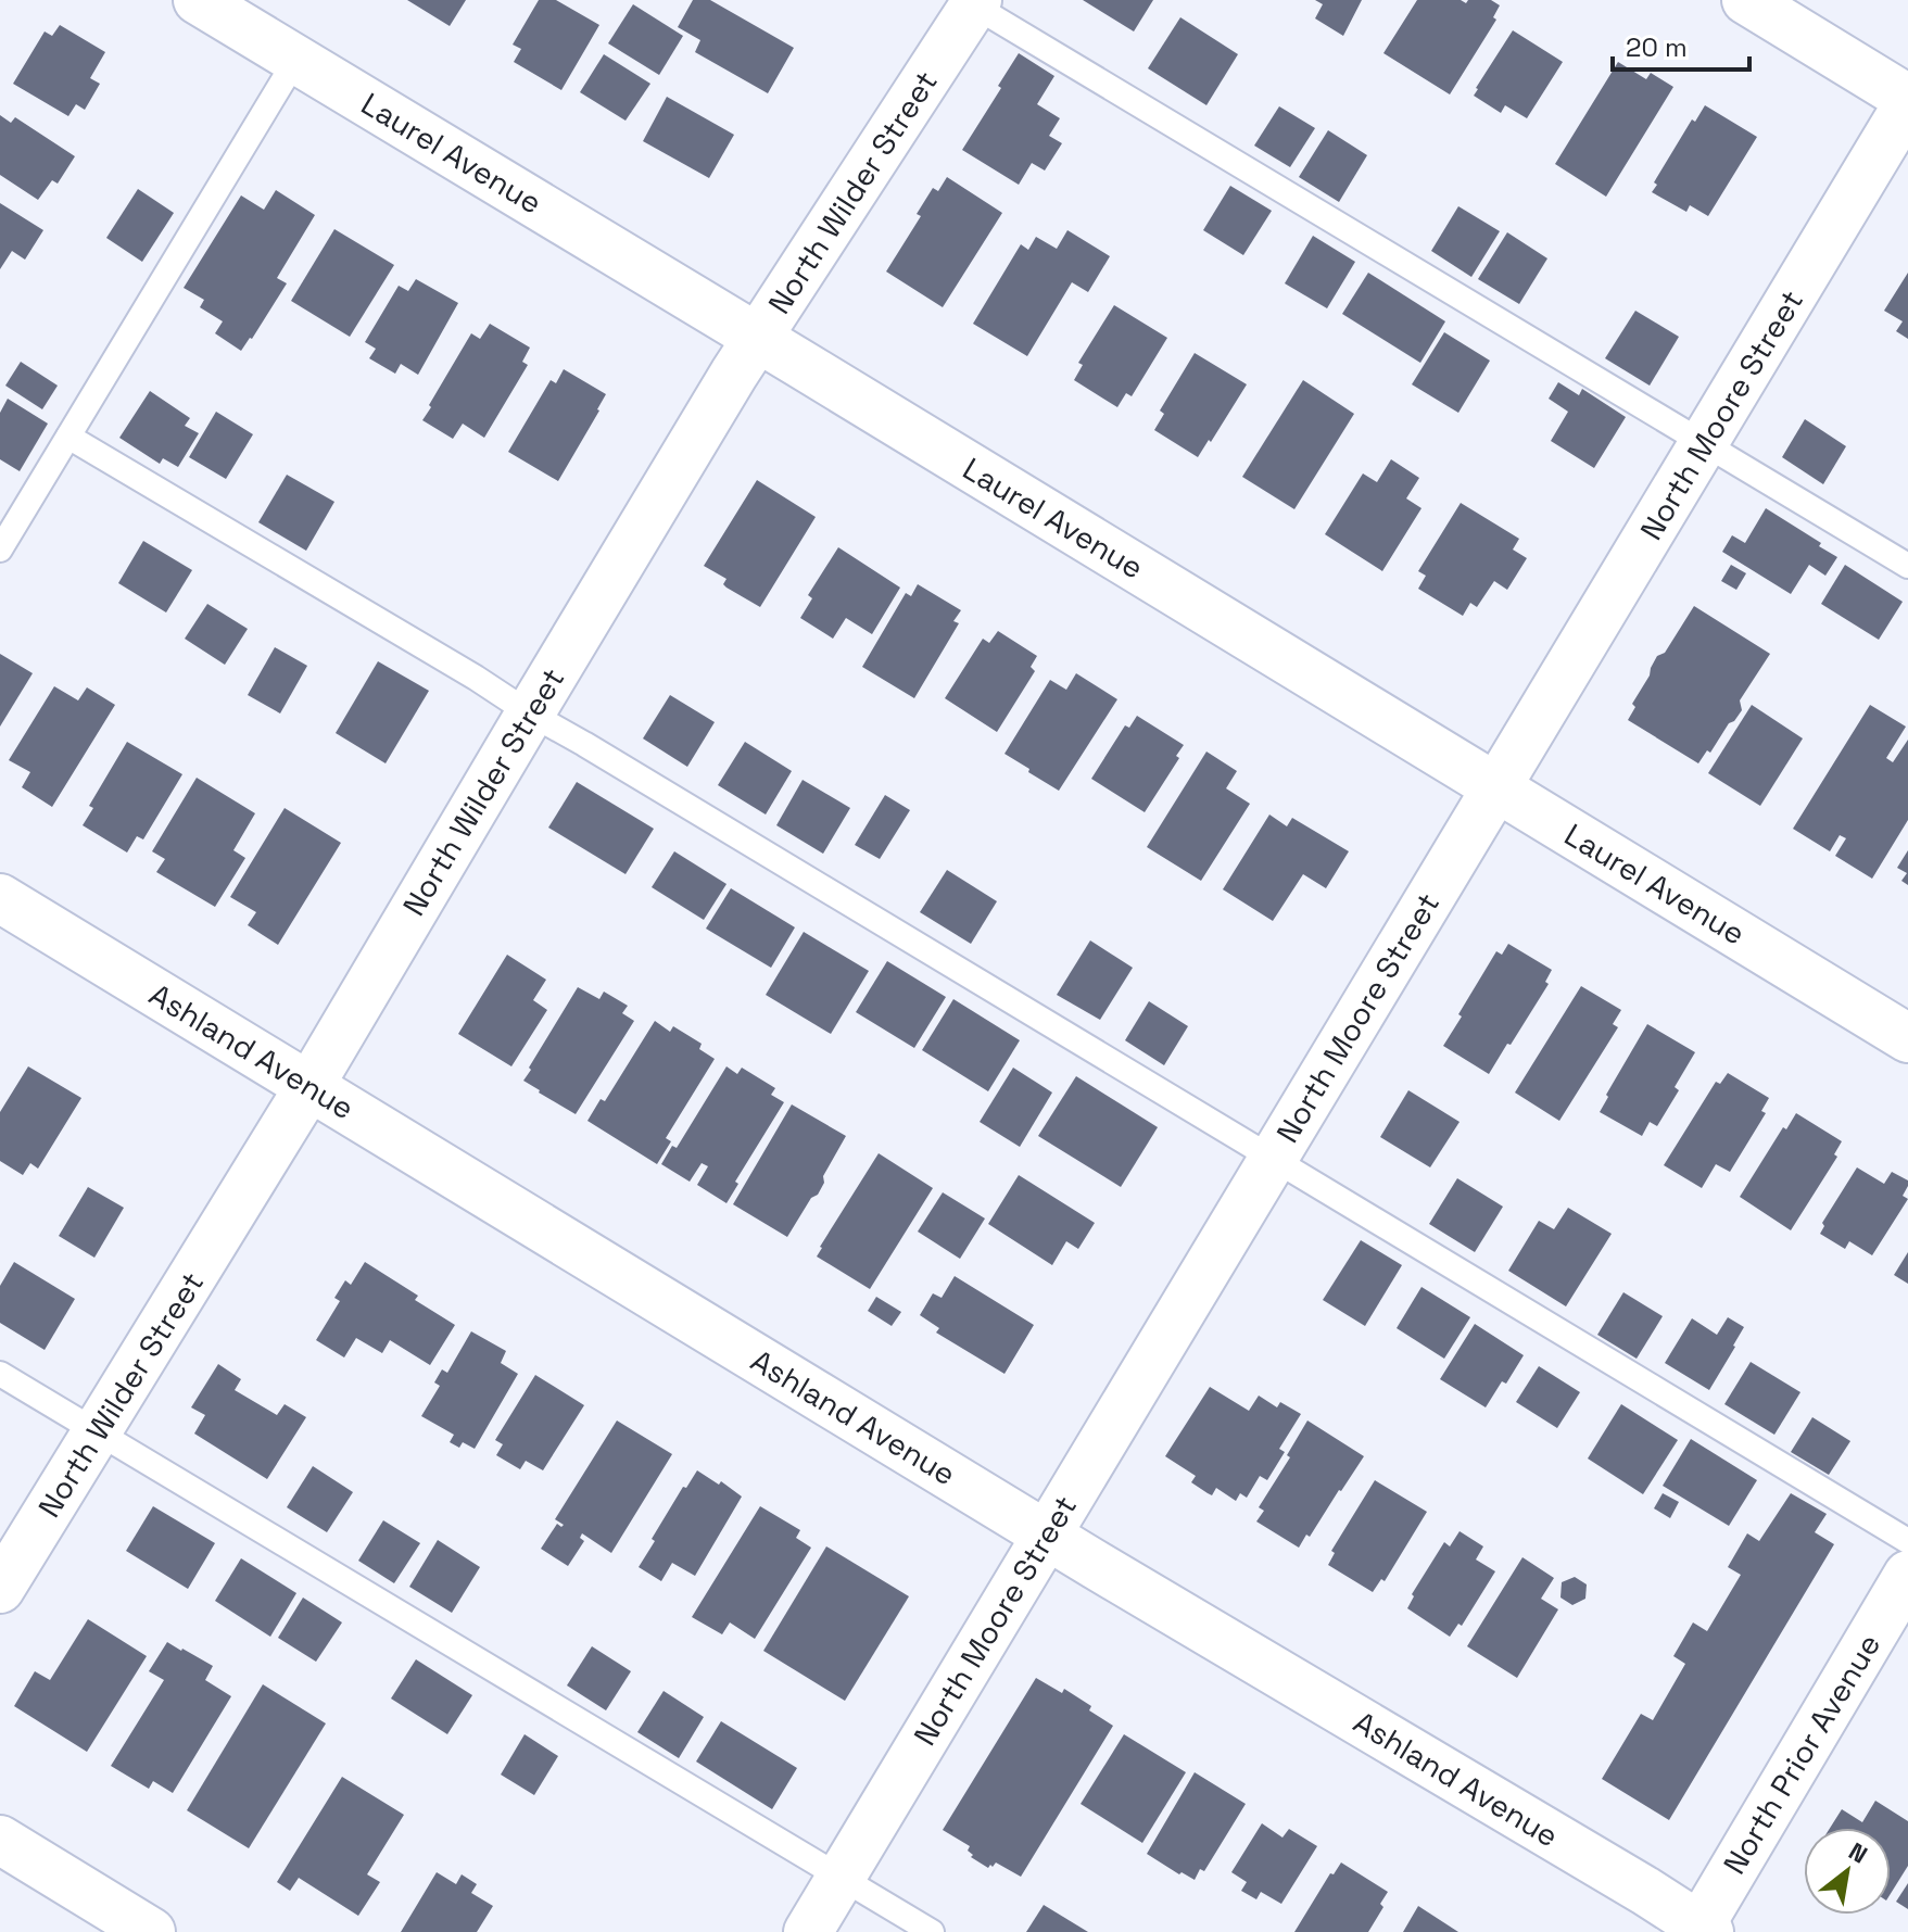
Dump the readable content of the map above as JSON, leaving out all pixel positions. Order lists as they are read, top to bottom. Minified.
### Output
{"streets":{"street":["Laurel Avenue","North Wilder Street","North Moore Street","Ashland Avenue","North Prior Avenue"]},"crossings":[["Laurel Avenue","North Wilder Street"],["Laurel Avenue","North Moore Street"],["North Wilder Street","Ashland Avenue"],["North Moore Street","Ashland Avenue"],["Ashland Avenue","North Prior Avenue"]],"scale_bar":"20 m","north":"top right"}
